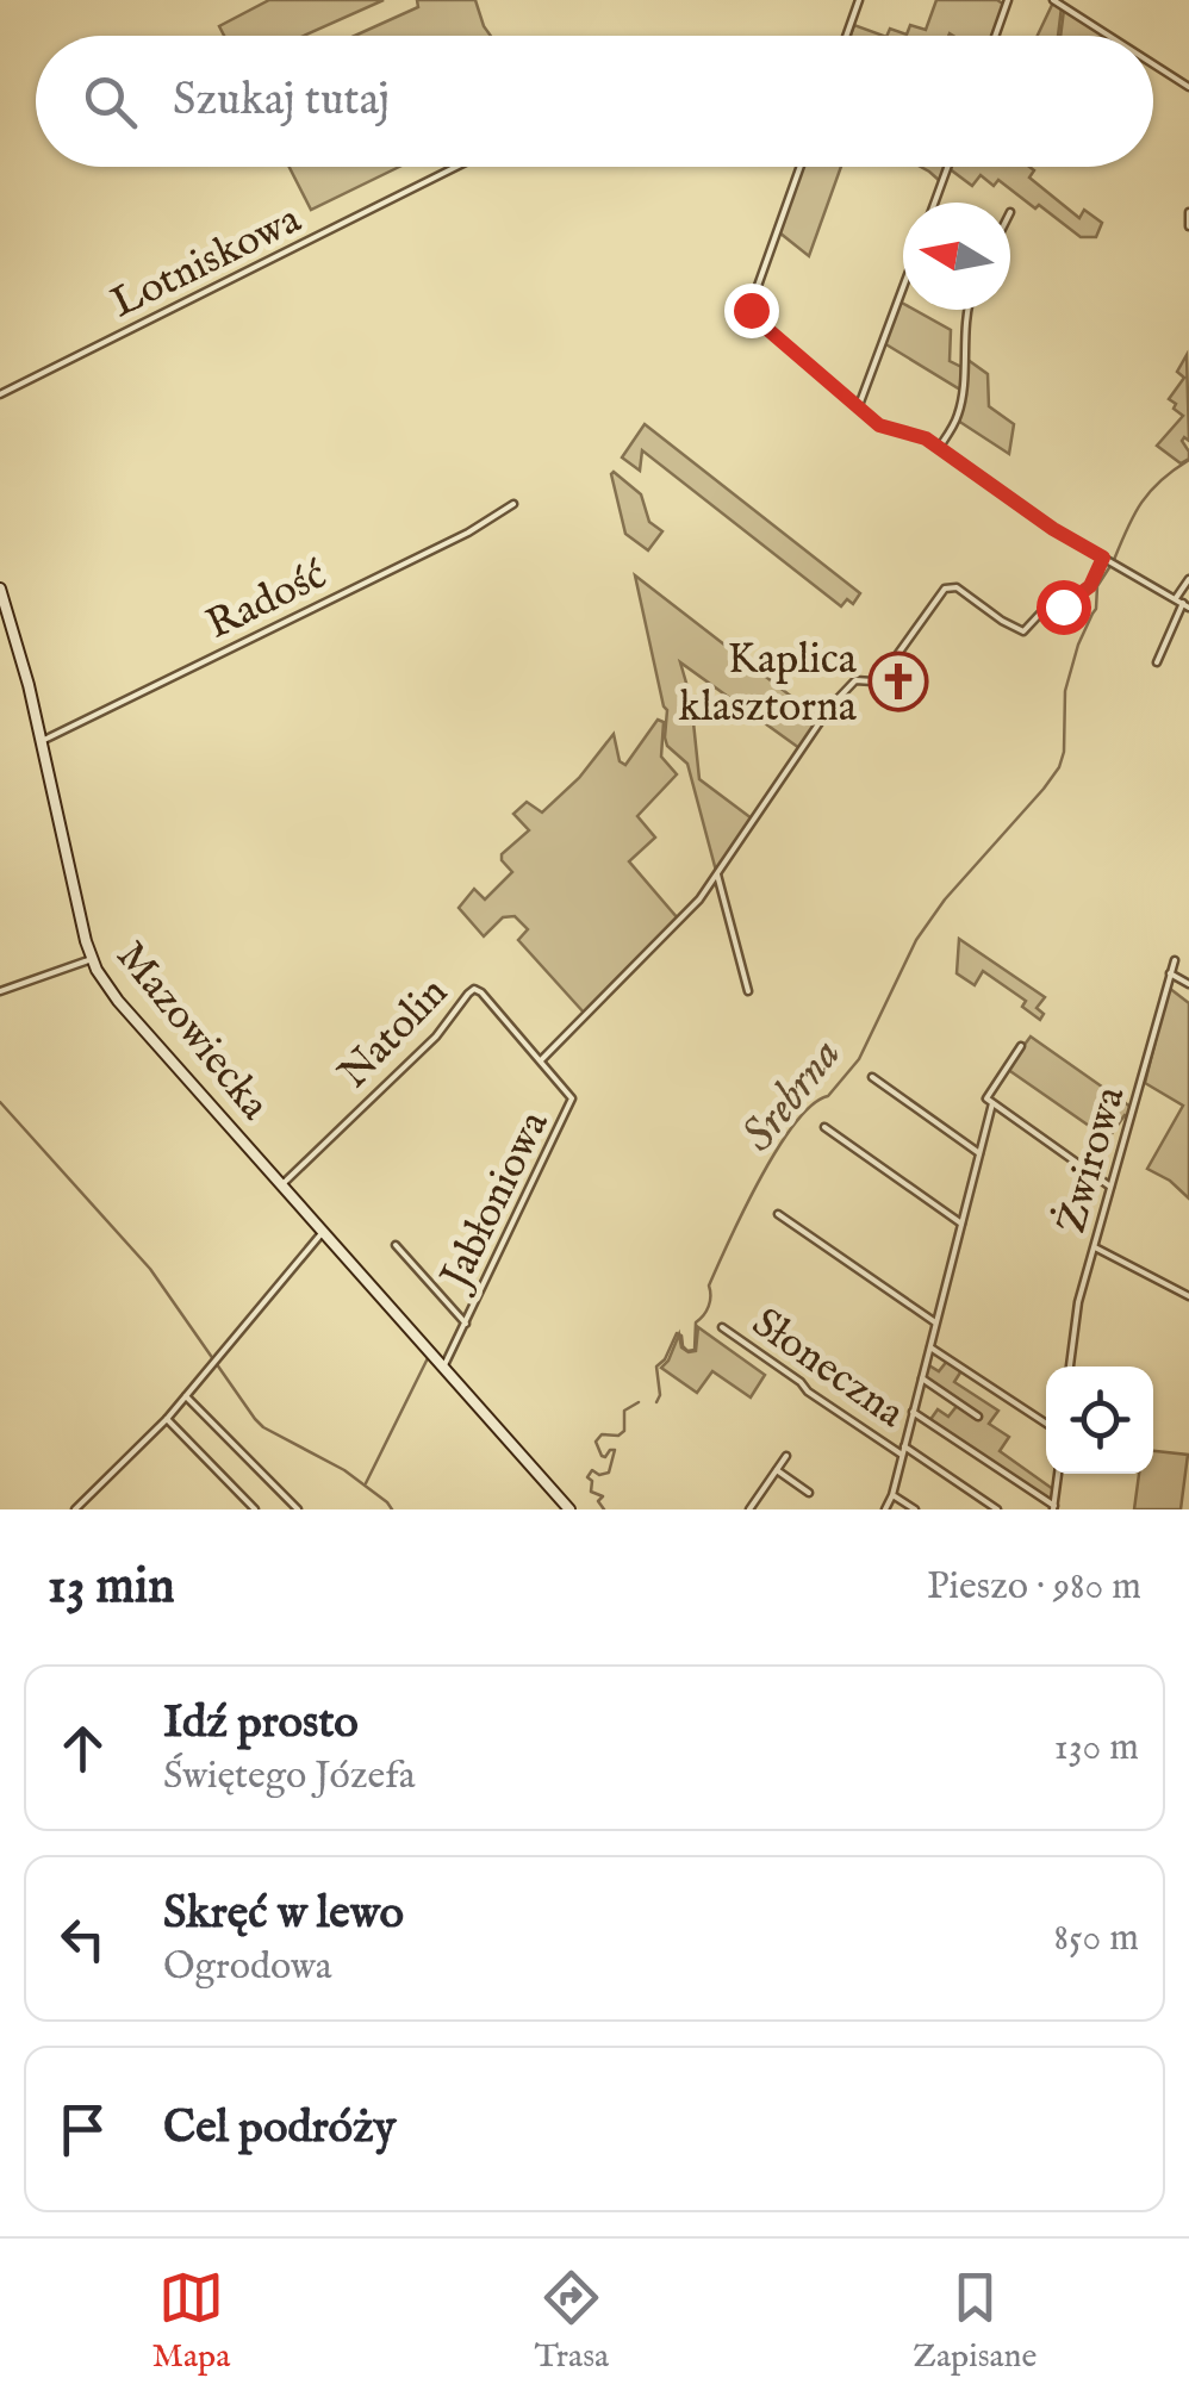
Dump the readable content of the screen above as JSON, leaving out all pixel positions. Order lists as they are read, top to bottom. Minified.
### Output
{"streets":{"street":["Lotniskowa","Radość","Mazowiecka","Natolin","Żwirowa","Jabłoniowa","Słoneczna"]},"crossings":[["Radość","Mazowiecka"],["Mazowiecka","Natolin"],["Mazowiecka","Jabłoniowa"],["Natolin","Jabłoniowa"]],"water":["Srebrna"],"places":{"church":["Kaplica klasztorna"]},"north":"left","page":{"search":"Szukaj tutaj","heading":["13 min","Pieszo · 980 m"],"list":[["Idź prosto","Świętego Józefa","130 m"],["Skręć w lewo","Ogrodowa","850 m"],"Cel podróży"],"nav":["Mapa","Trasa","Zapisane"]}}
